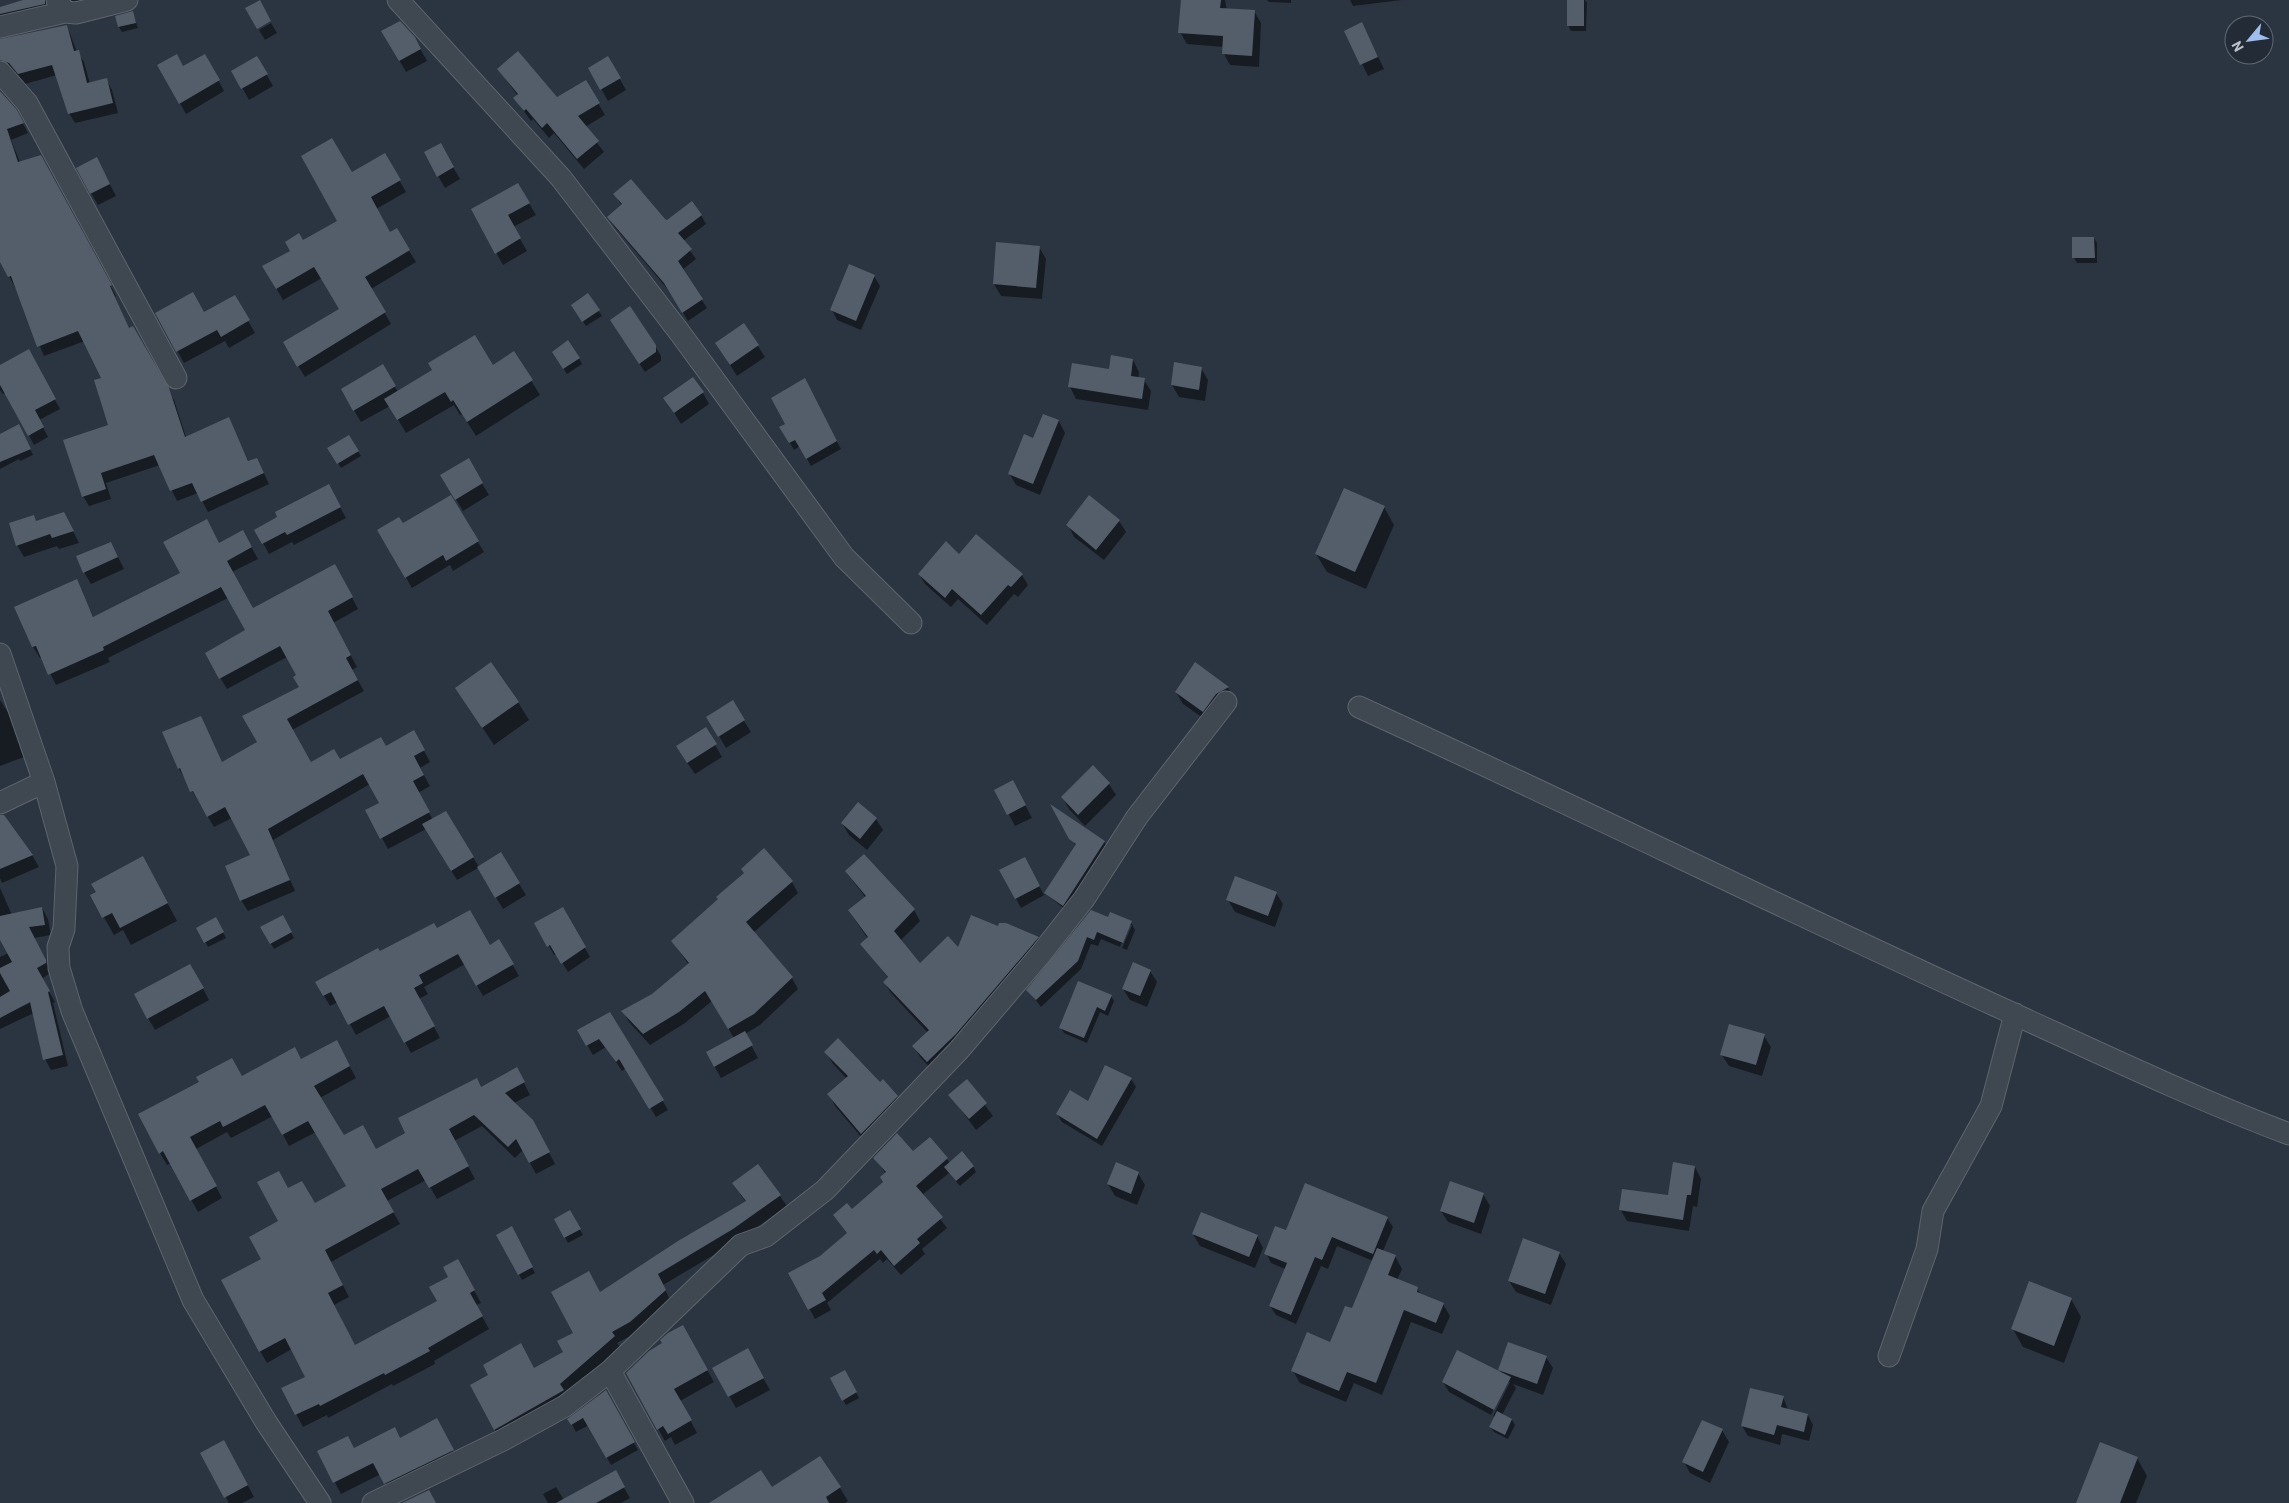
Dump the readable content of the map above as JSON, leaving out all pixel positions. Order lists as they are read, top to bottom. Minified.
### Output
{"north":"bottom left"}
